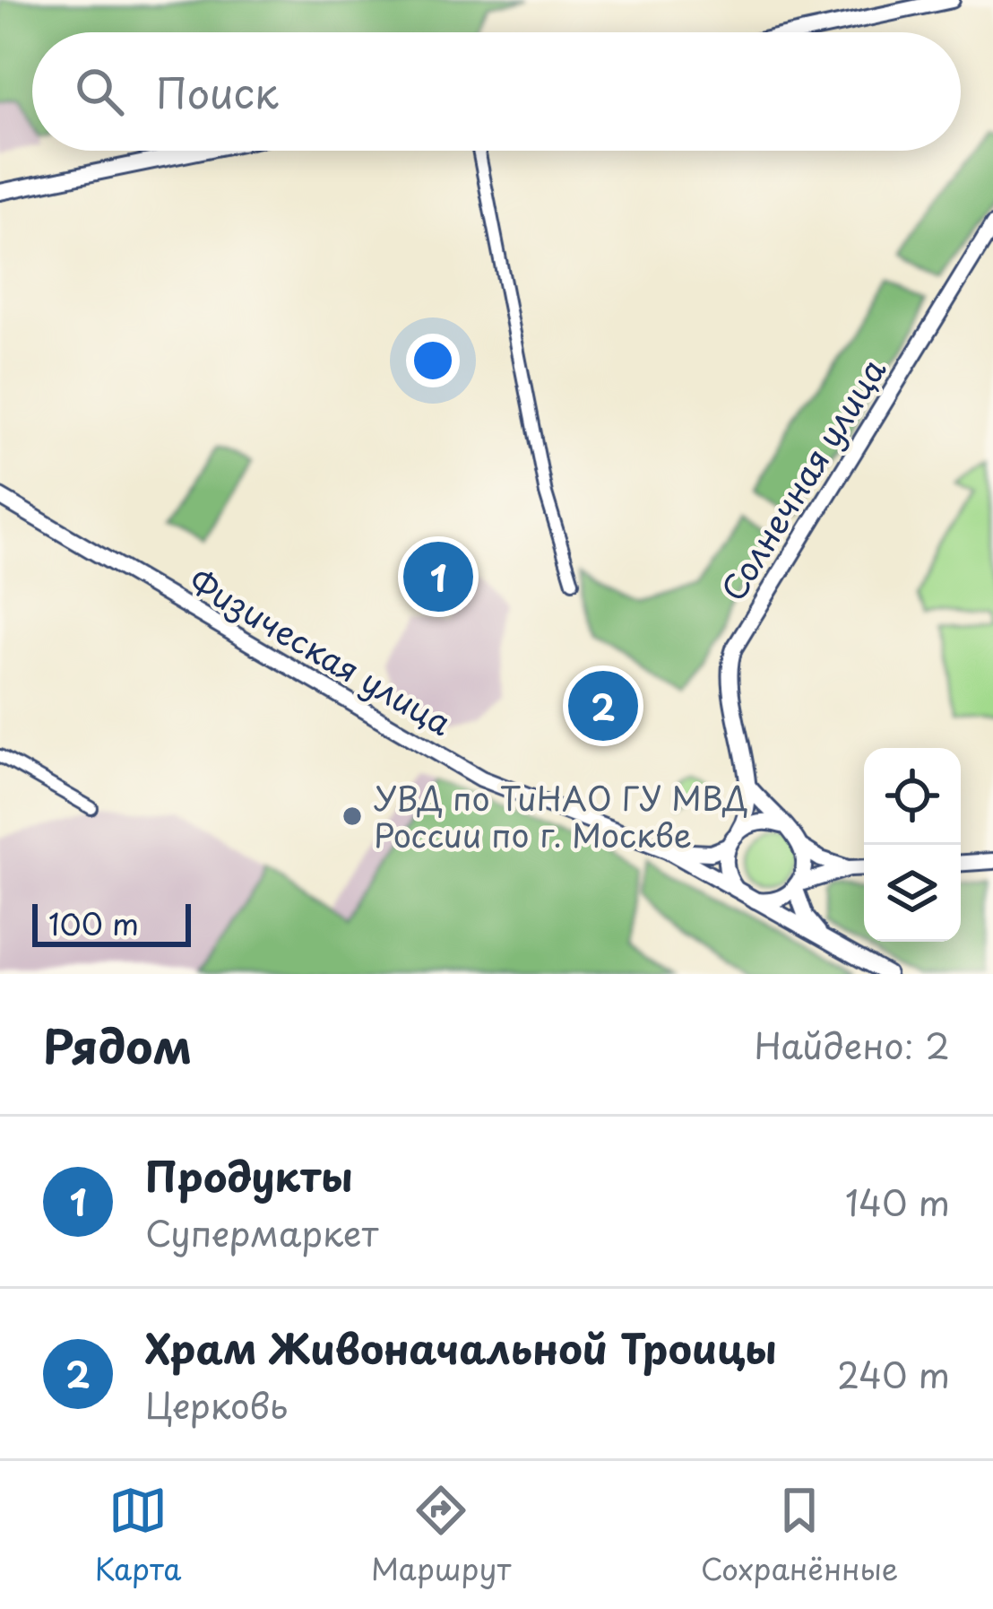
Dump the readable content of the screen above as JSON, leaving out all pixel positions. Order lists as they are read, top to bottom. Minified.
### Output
{"streets":{"street":["Солнечная улица","Физическая улица"]},"places":["УВД по ТиНАО ГУ МВД России по г. Москве"],"scale_bar":"100 m","page":{"search":"Поиск","pins":["1","2"],"scale":"100 m","heading":["Рядом","Найдено: 2"],"list":[{"mark":"1","name":"Продукты","note":"Супермаркет","value":"140 m"},{"mark":"2","name":"Храм Живоначальной Троицы","note":"Церковь","value":"240 m"}],"nav":["Карта","Маршрут","Сохранённые"]}}
